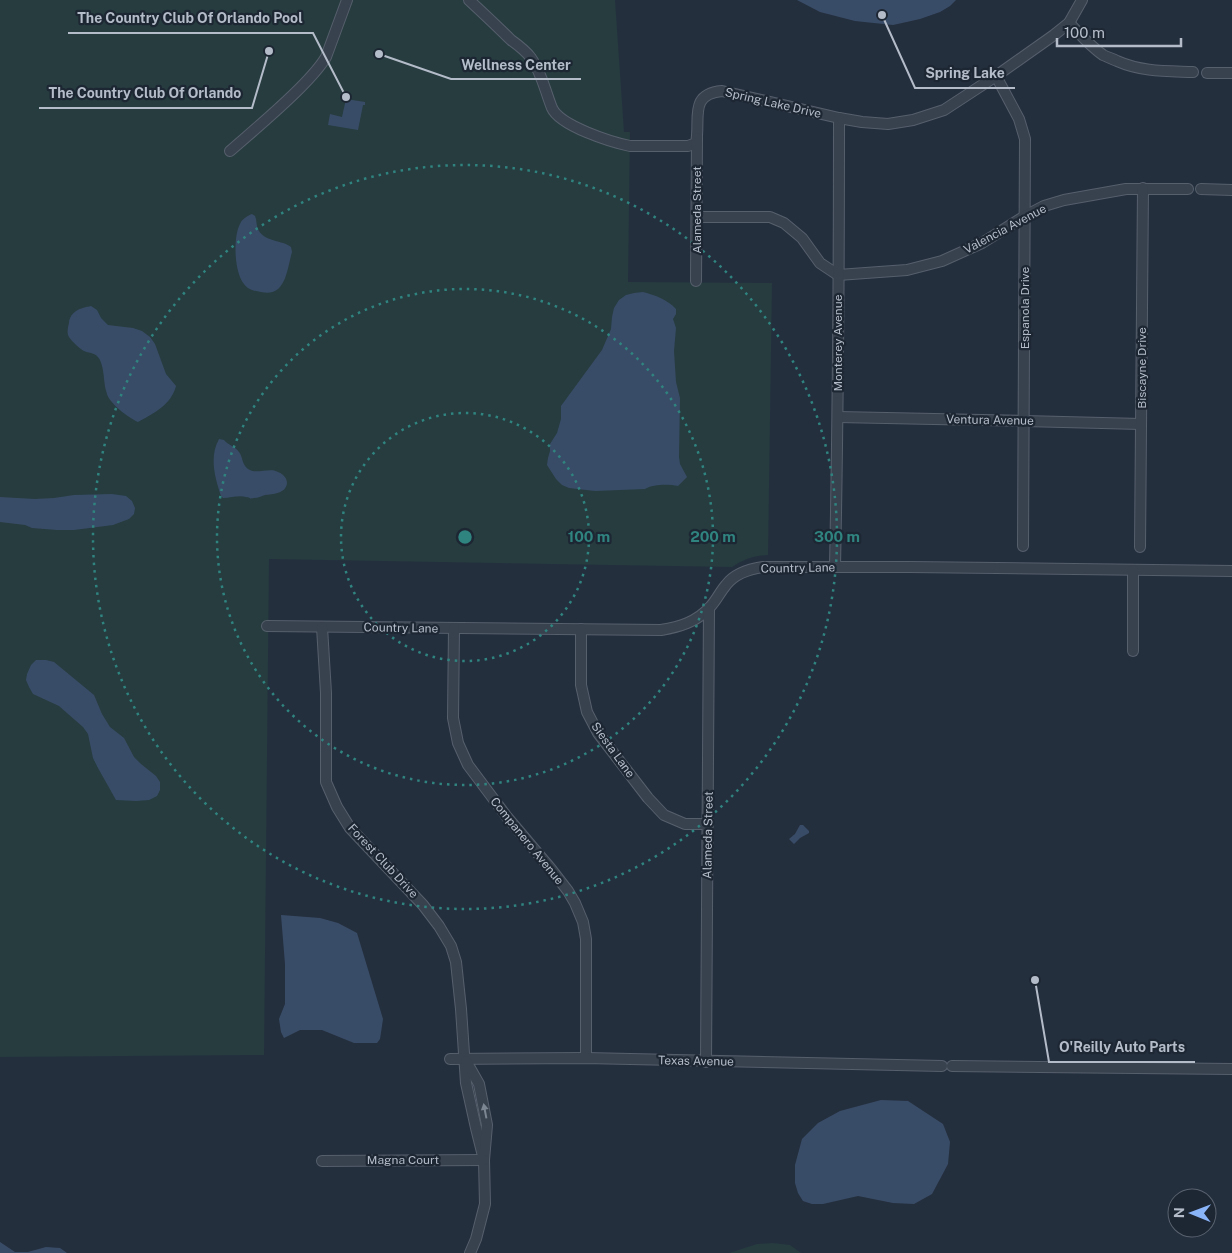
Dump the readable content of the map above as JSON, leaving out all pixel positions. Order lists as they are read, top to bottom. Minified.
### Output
{"streets":{"street":["Spring Lake Drive","Alameda Street","Valencia Avenue","Espanola Drive","Monterey Avenue","Biscayne Drive","Ventura Avenue","Country Lane","Siesta Lane","Companero Avenue","Forest Club Drive","Texas Avenue","Magna Court"]},"crossings":[["Spring Lake Drive","Alameda Street"],["Spring Lake Drive","Espanola Drive"],["Spring Lake Drive","Monterey Avenue"],["Alameda Street","Country Lane"],["Alameda Street","Siesta Lane"],["Alameda Street","Texas Avenue"],["Valencia Avenue","Espanola Drive"],["Valencia Avenue","Monterey Avenue"],["Valencia Avenue","Biscayne Drive"],["Espanola Drive","Ventura Avenue"],["Monterey Avenue","Ventura Avenue"],["Monterey Avenue","Country Lane"],["Biscayne Drive","Ventura Avenue"],["Country Lane","Siesta Lane"],["Country Lane","Companero Avenue"],["Country Lane","Forest Club Drive"],["Companero Avenue","Texas Avenue"],["Forest Club Drive","Texas Avenue"],["Forest Club Drive","Magna Court"]],"places":["Spring Lake","The Country Club Of Orlando","Wellness Center","The Country Club Of Orlando Pool","O'Reilly Auto Parts"],"scale_bar":"100 m","north":"left","rings":["100 m","200 m","300 m"]}
